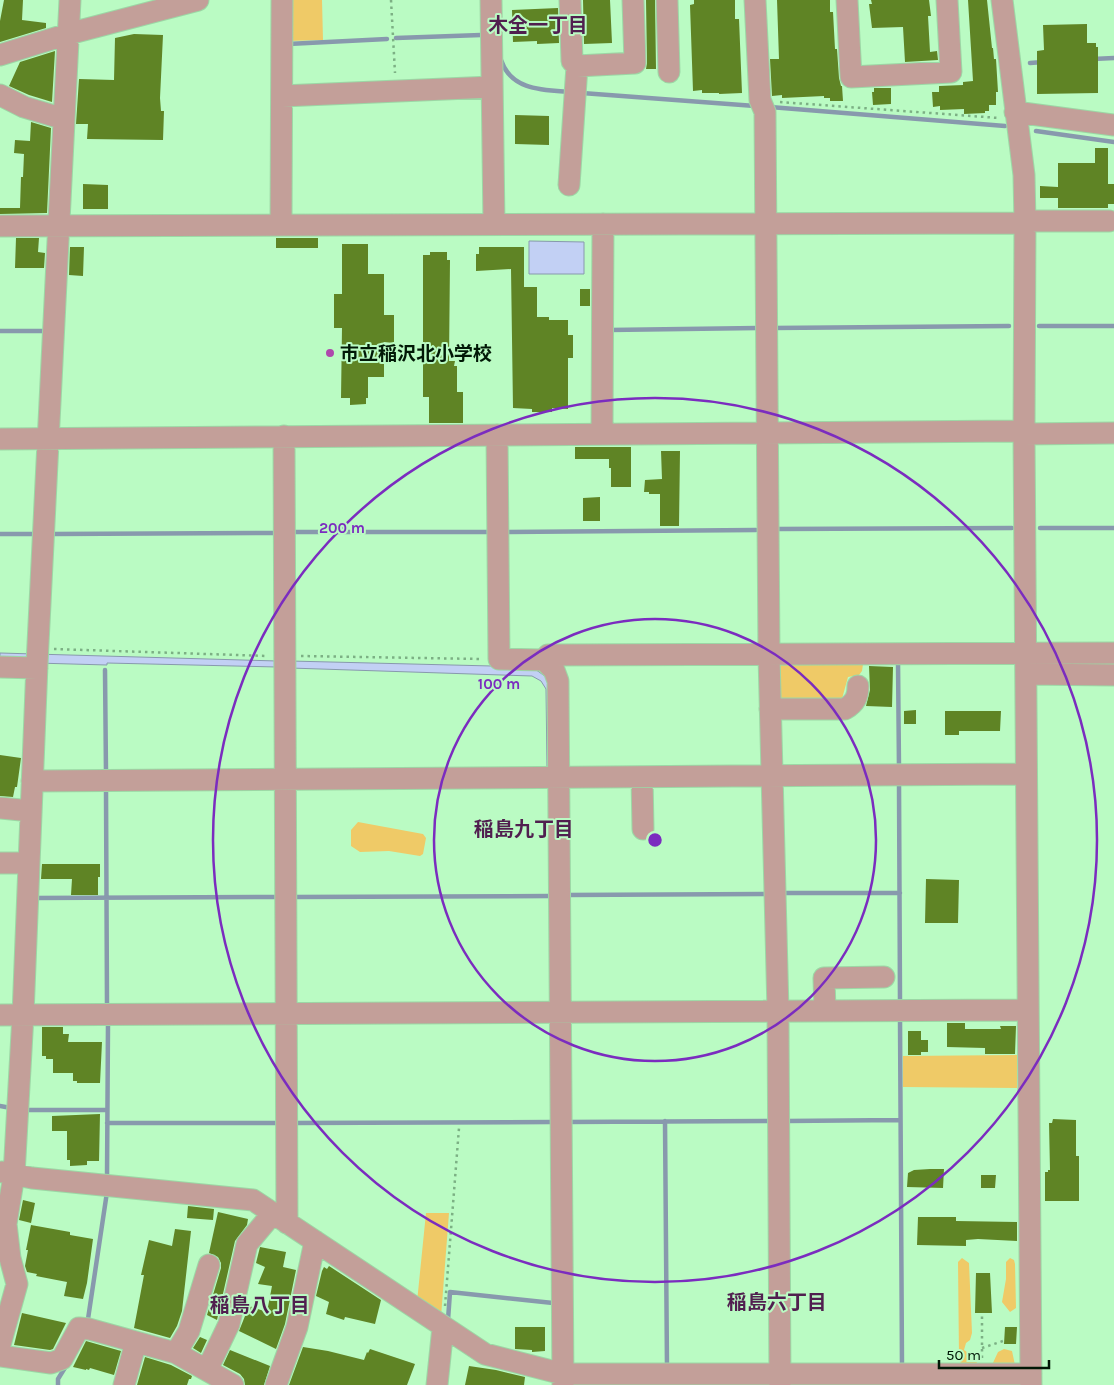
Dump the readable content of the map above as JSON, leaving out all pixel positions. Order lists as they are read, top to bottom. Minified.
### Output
{"districts":["木全一丁目","稲島九丁目","稲島六丁目","稲島八丁目"],"places":["市立稲沢北小学校"],"scale_bar":"50 m","rings":["200 m","100 m"]}
